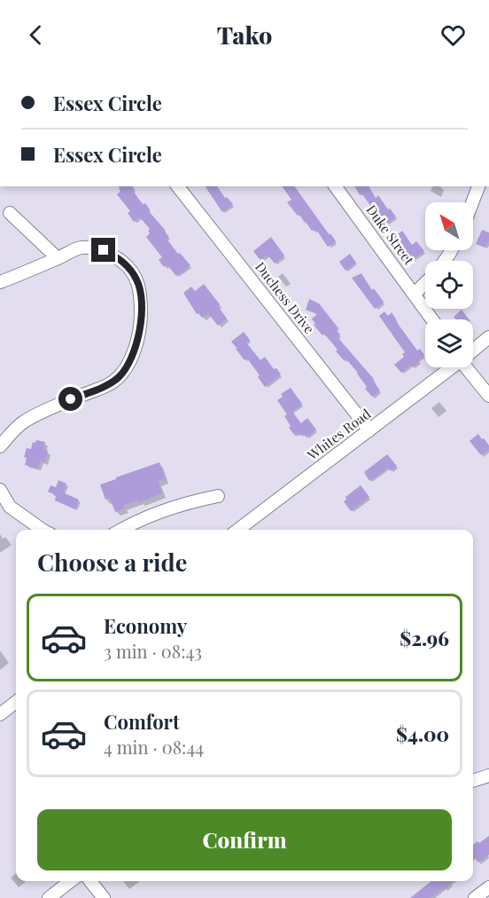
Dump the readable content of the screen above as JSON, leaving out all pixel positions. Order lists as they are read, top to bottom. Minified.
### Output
{"streets":{"street":["Duke Street","Duchess Drive","Whites Road"]},"crossings":[["Duchess Drive","Whites Road"]],"north":"top left","page":{"header":"Tako","banner":["Essex Circle","Essex Circle"],"heading":"Choose a ride","list":[{"name":"Economy","note":"3 min · 08:43","value":"$2.96"},{"name":"Comfort","note":"4 min · 08:44","value":"$4.00"}],"buttons":"Confirm"}}
